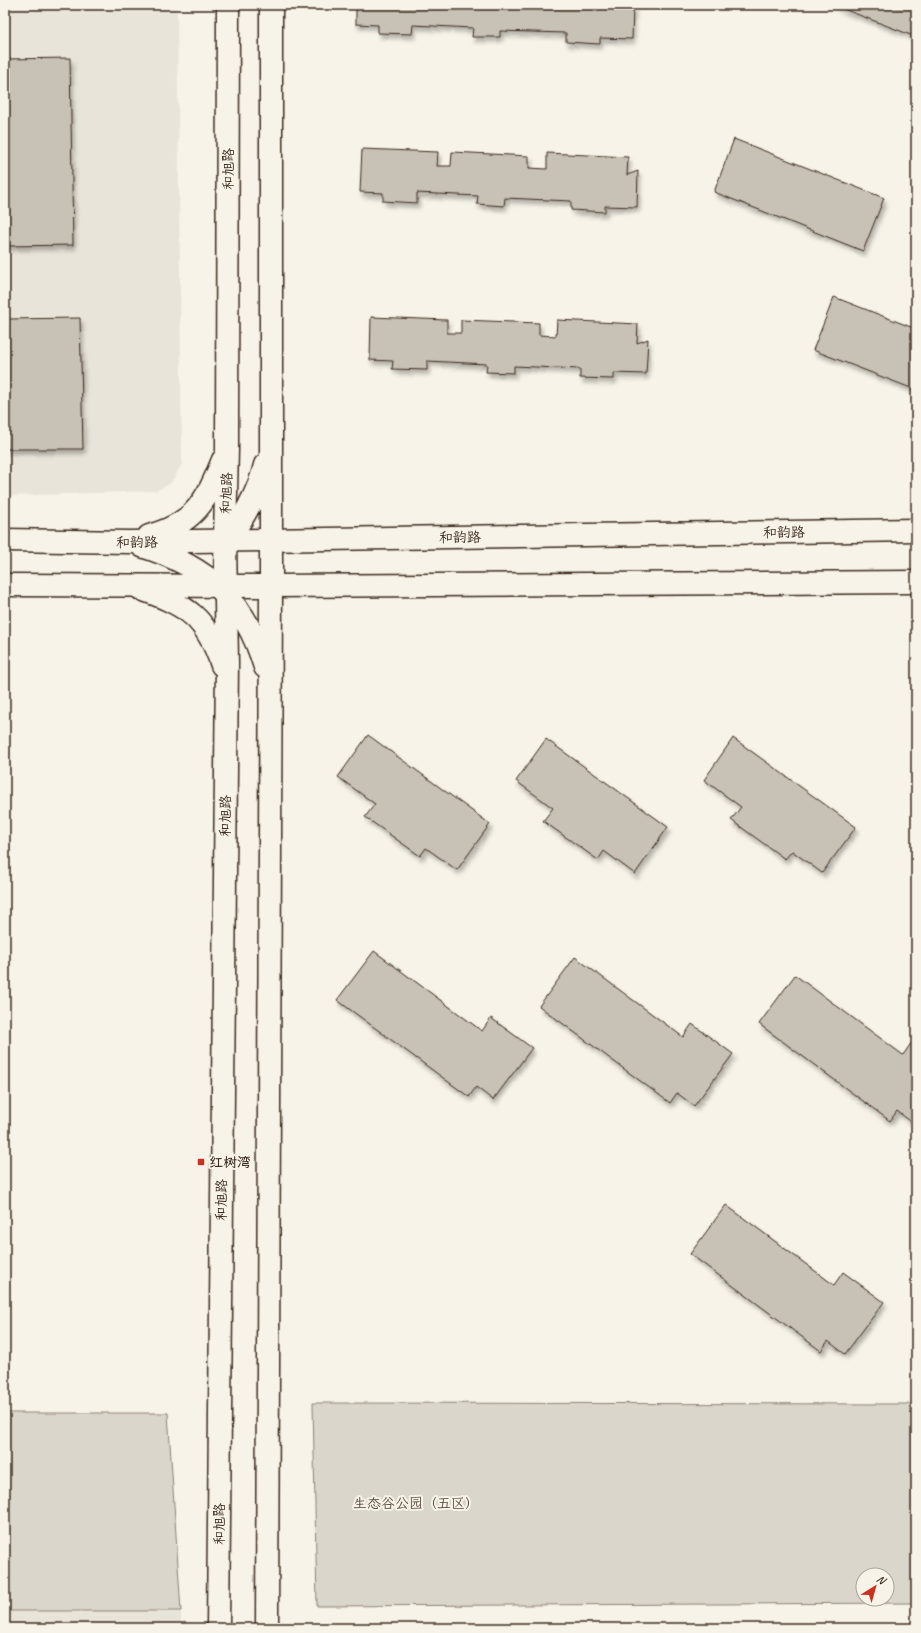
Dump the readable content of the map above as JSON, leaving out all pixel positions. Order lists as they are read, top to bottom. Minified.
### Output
{"streets":{"main road":["和旭路","和韵路"]},"crossings":[["和旭路","和韵路"]],"parks":["生态谷公园（五区）"],"places":{"transit":["红树湾"]},"north":"top right"}
